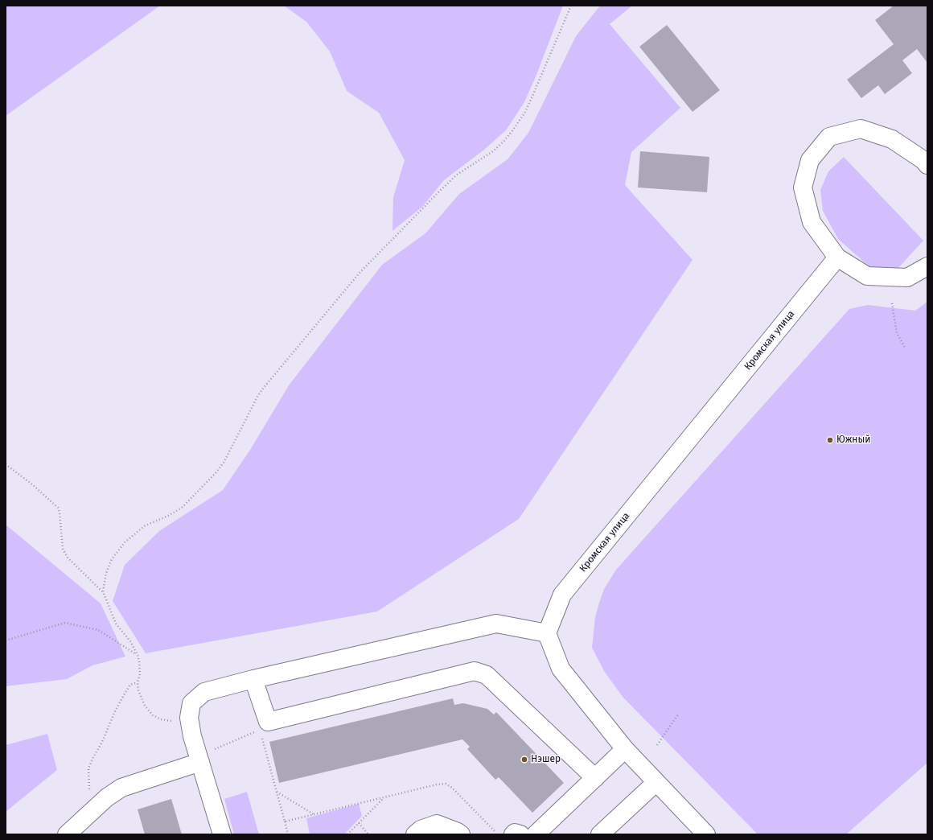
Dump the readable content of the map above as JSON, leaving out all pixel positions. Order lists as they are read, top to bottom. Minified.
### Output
{"streets":{"street":["Кромская улица"]},"places":["Южный","Нэшер"]}
